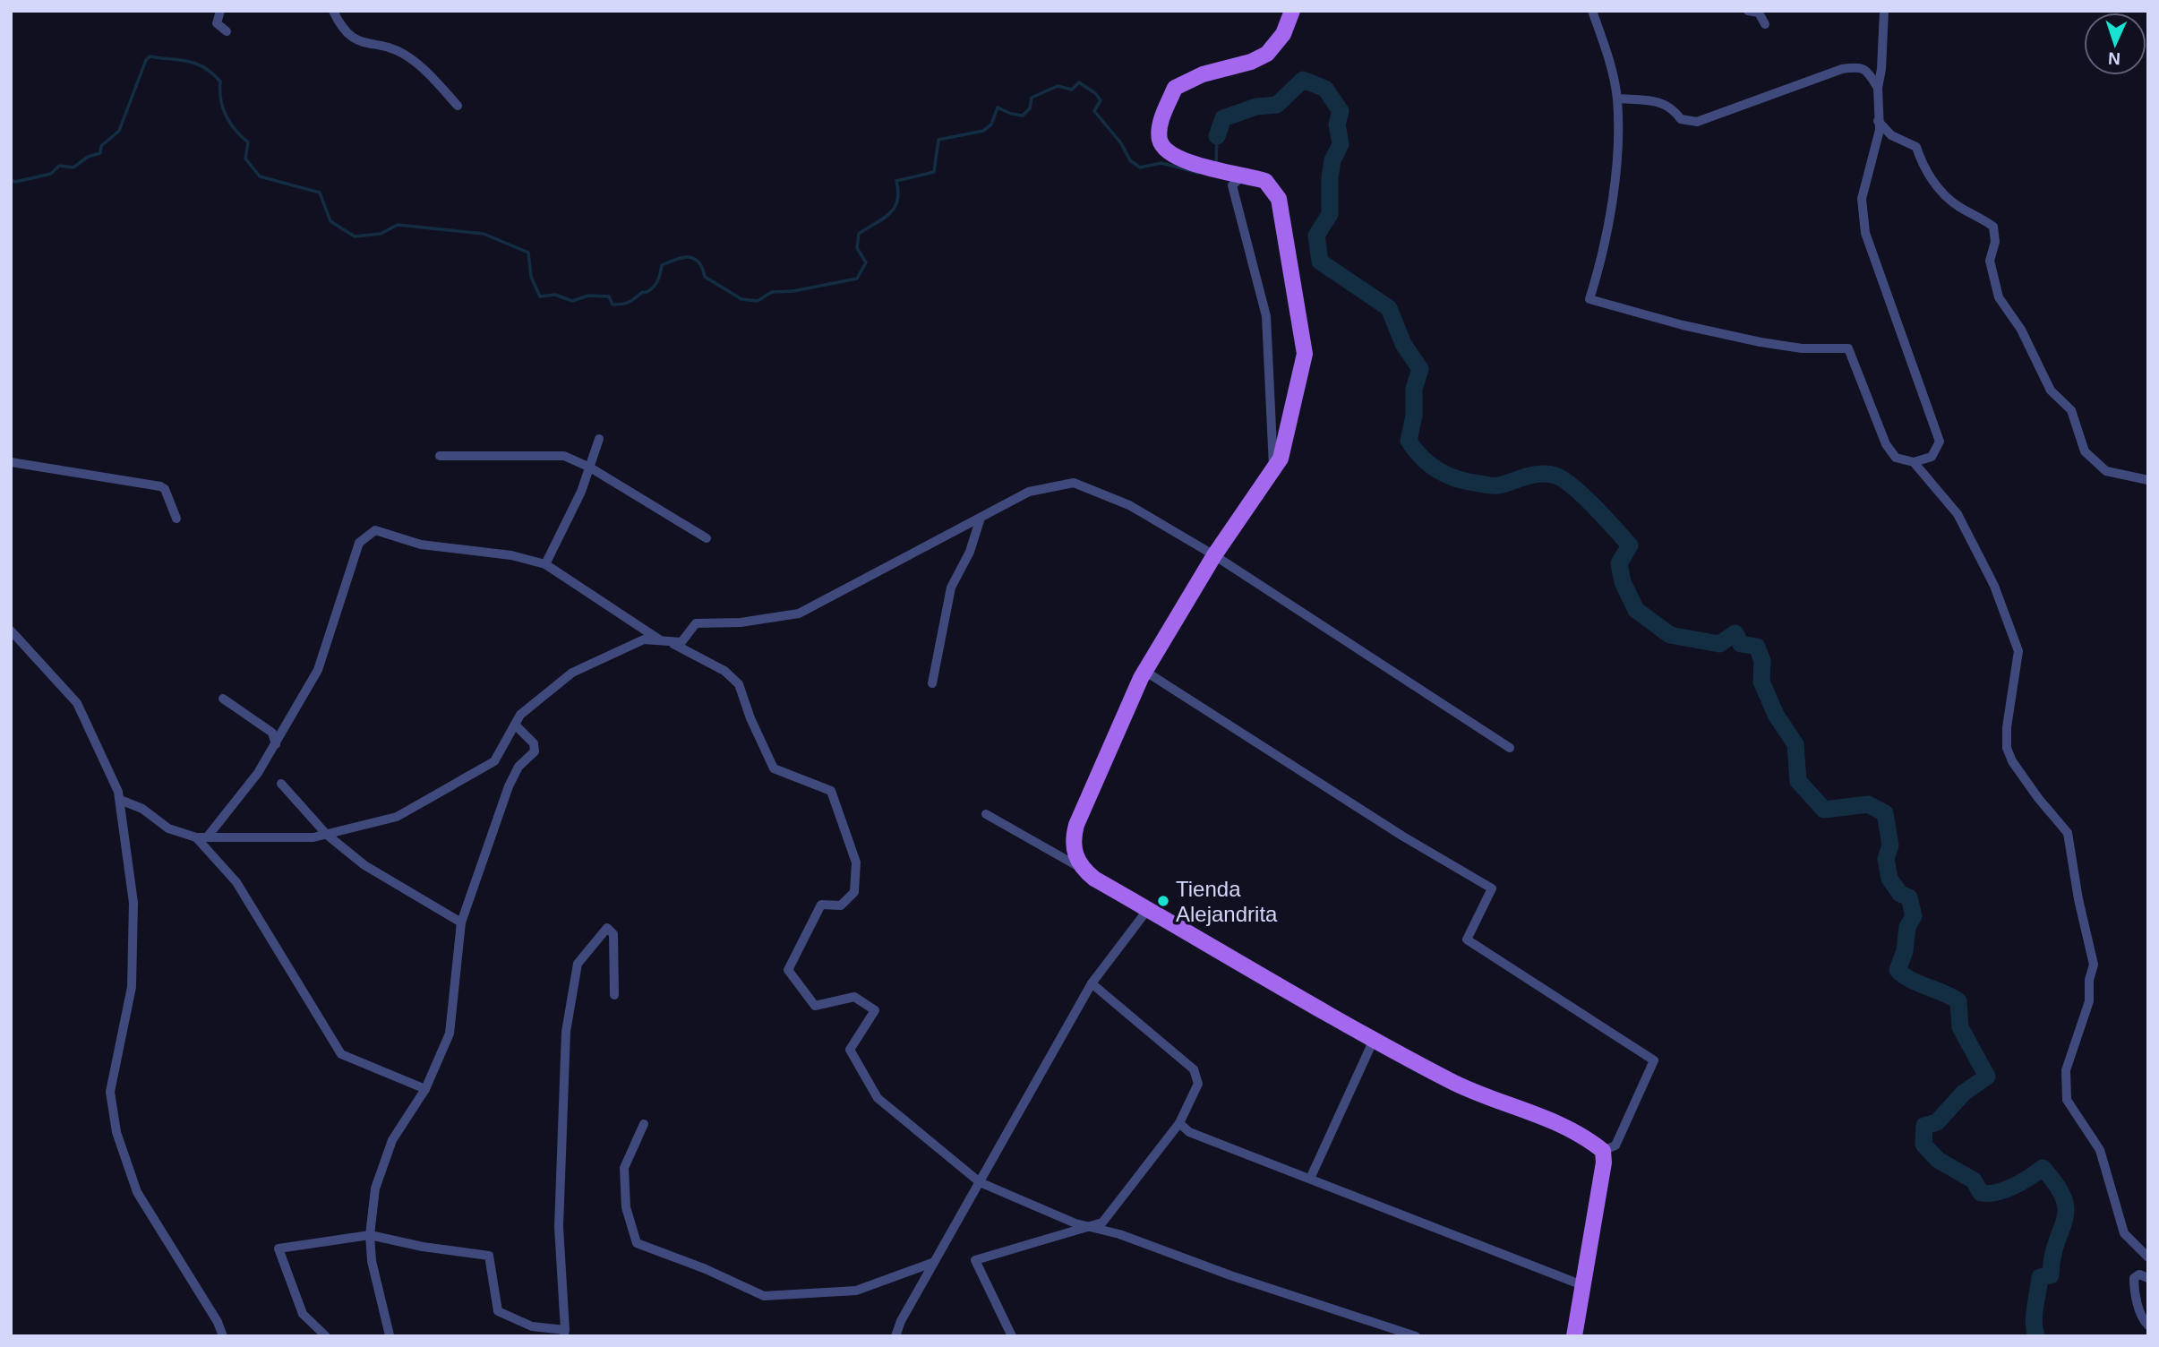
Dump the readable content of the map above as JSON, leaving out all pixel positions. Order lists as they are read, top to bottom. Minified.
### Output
{"places":["Tienda Alejandrita"],"north":"bottom"}
